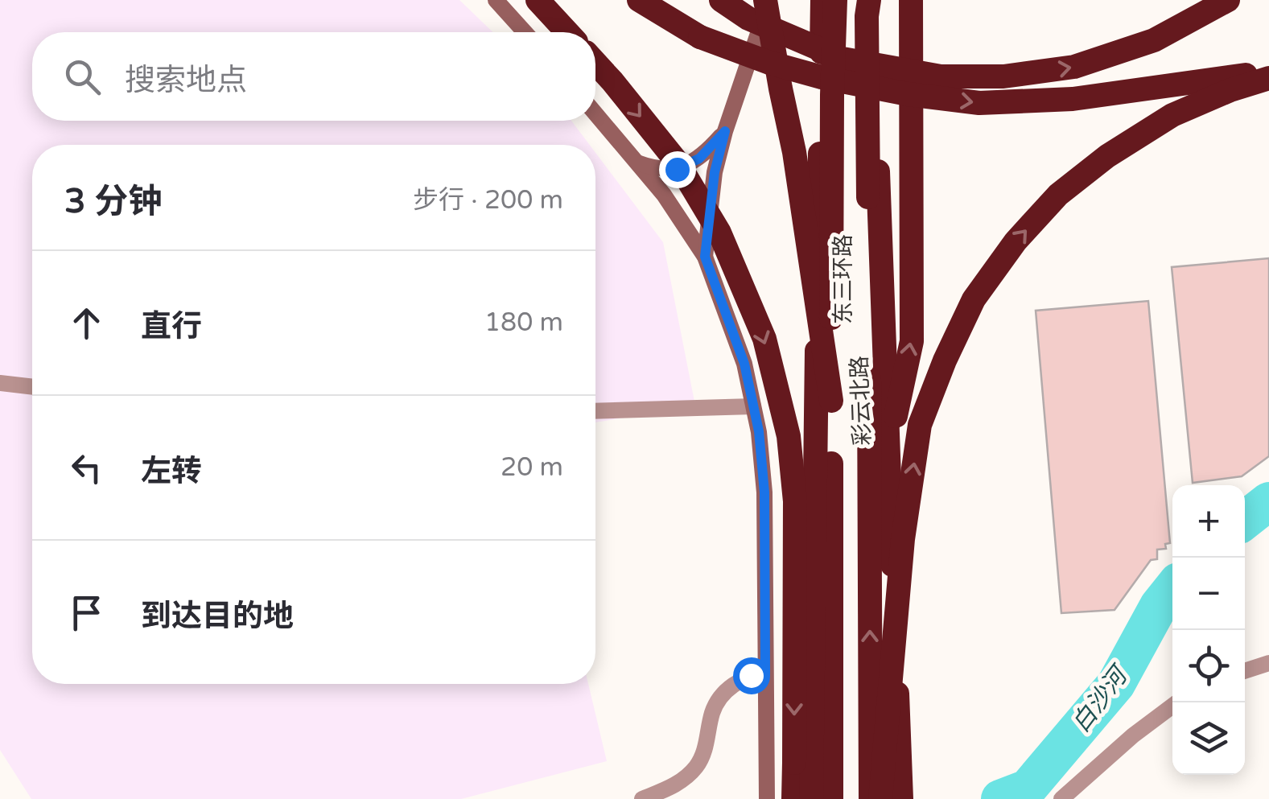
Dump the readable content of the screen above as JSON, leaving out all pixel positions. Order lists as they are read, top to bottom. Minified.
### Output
{"streets":{"highway":["东三环路","彩云北路"]},"crossings":[["东三环路","彩云北路"]],"water":["白沙河"],"page":{"search":"搜索地点","heading":["3 分钟","步行 · 200 m"],"list":[["直行","180 m"],["左转","20 m"],"到达目的地"],"map_buttons":["+","−"]}}
